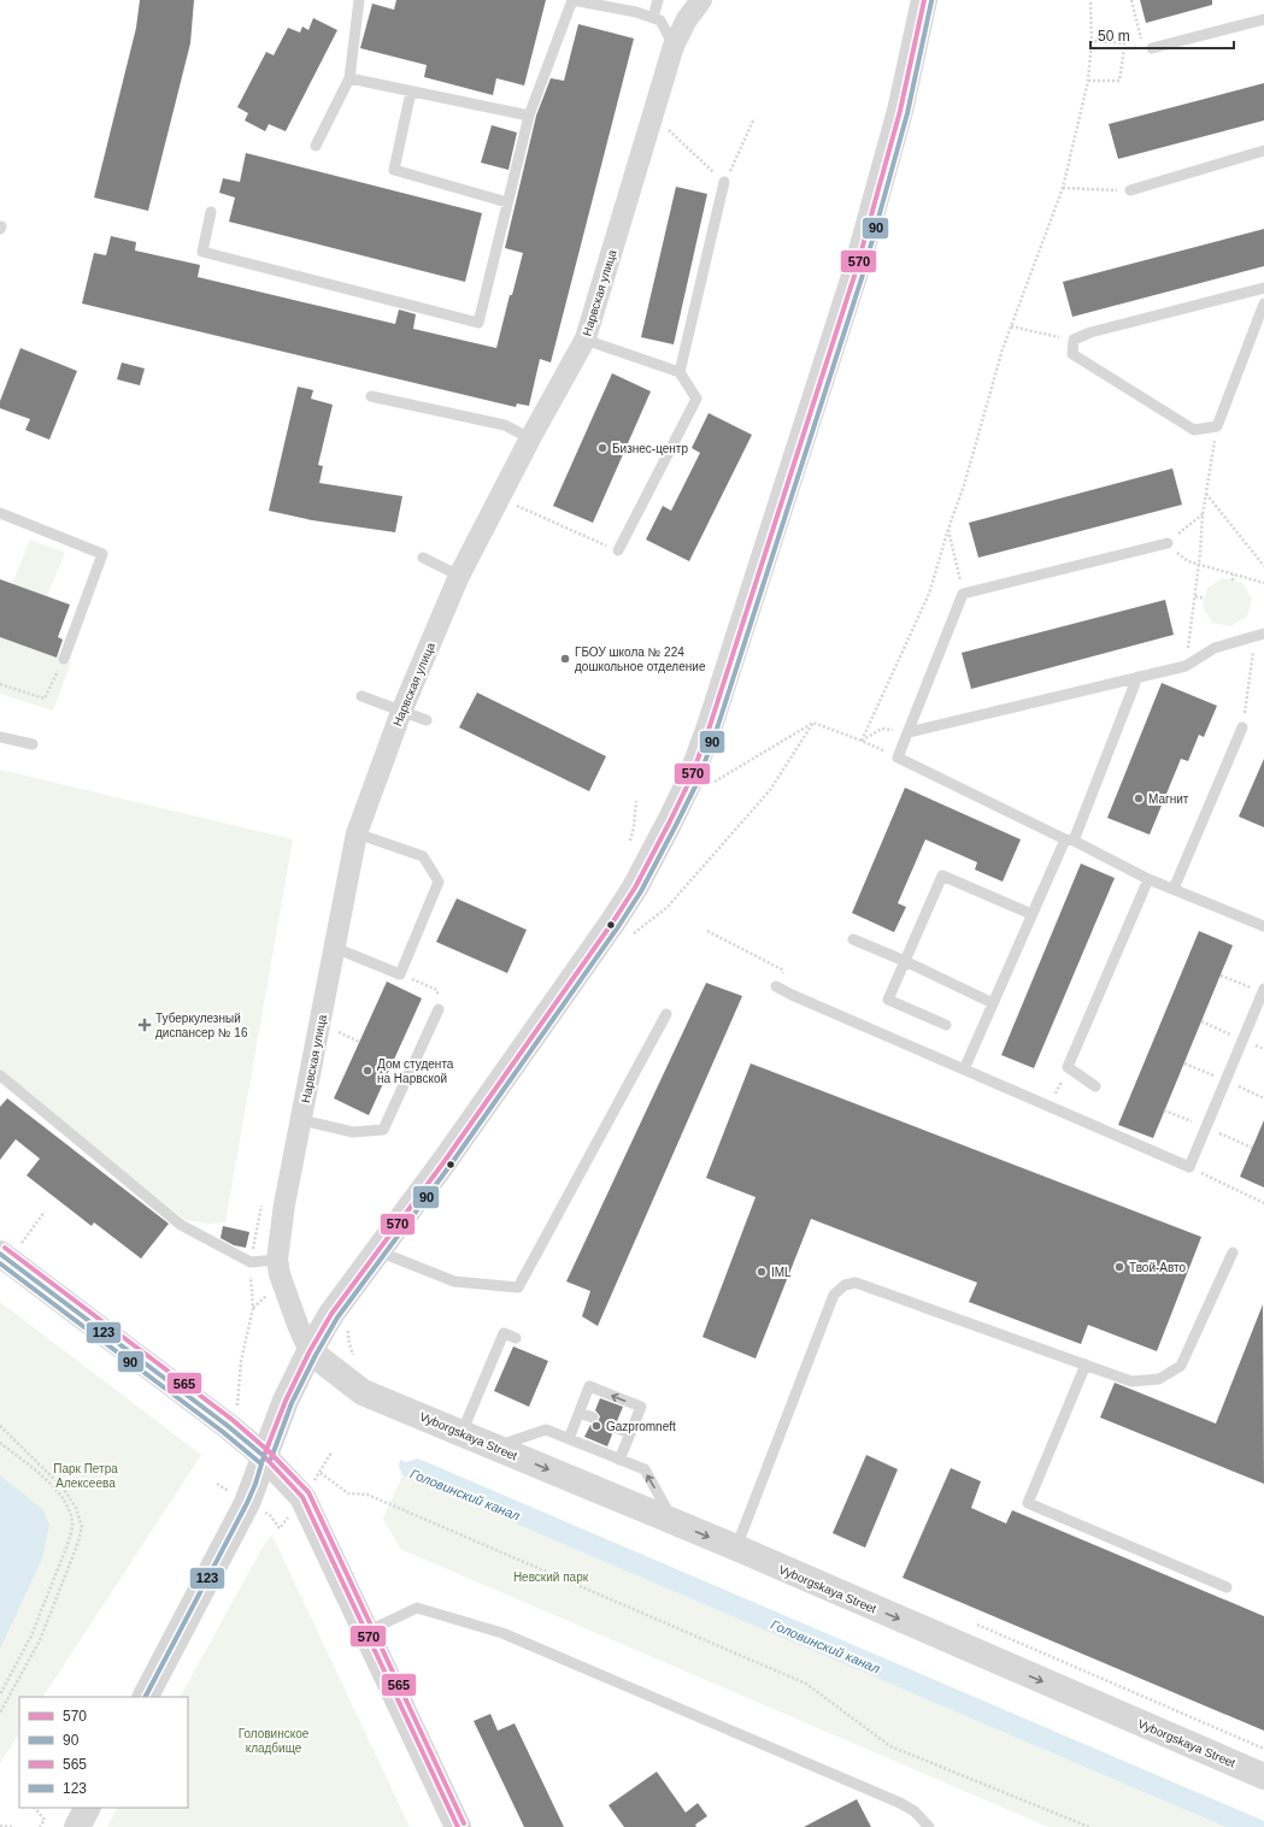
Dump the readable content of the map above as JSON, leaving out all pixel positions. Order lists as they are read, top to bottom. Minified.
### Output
{"streets":{"street":["Нарвская улица","Vyborgskaya Street"]},"crossings":[["Нарвская улица","Vyborgskaya Street"]],"one_way":["Vyborgskaya Street"],"water":["Головинский канал"],"parks":["Парк Петра Алексеева","Невский парк","Головинское кладбище"],"places":{"other":["Бизнес-центр","ГБОУ школа № 224 дошкольное отделение","Магнит","Дом студента на Нарвской","Твой-Авто","IML","Gazpromneft"],"health":["Туберкулезный диспансер № 16"]},"lines":["transit line 570","transit line 90","transit line 565","transit line 123"],"legend":["570","90","565","123"],"scale_bar":"50 m"}
